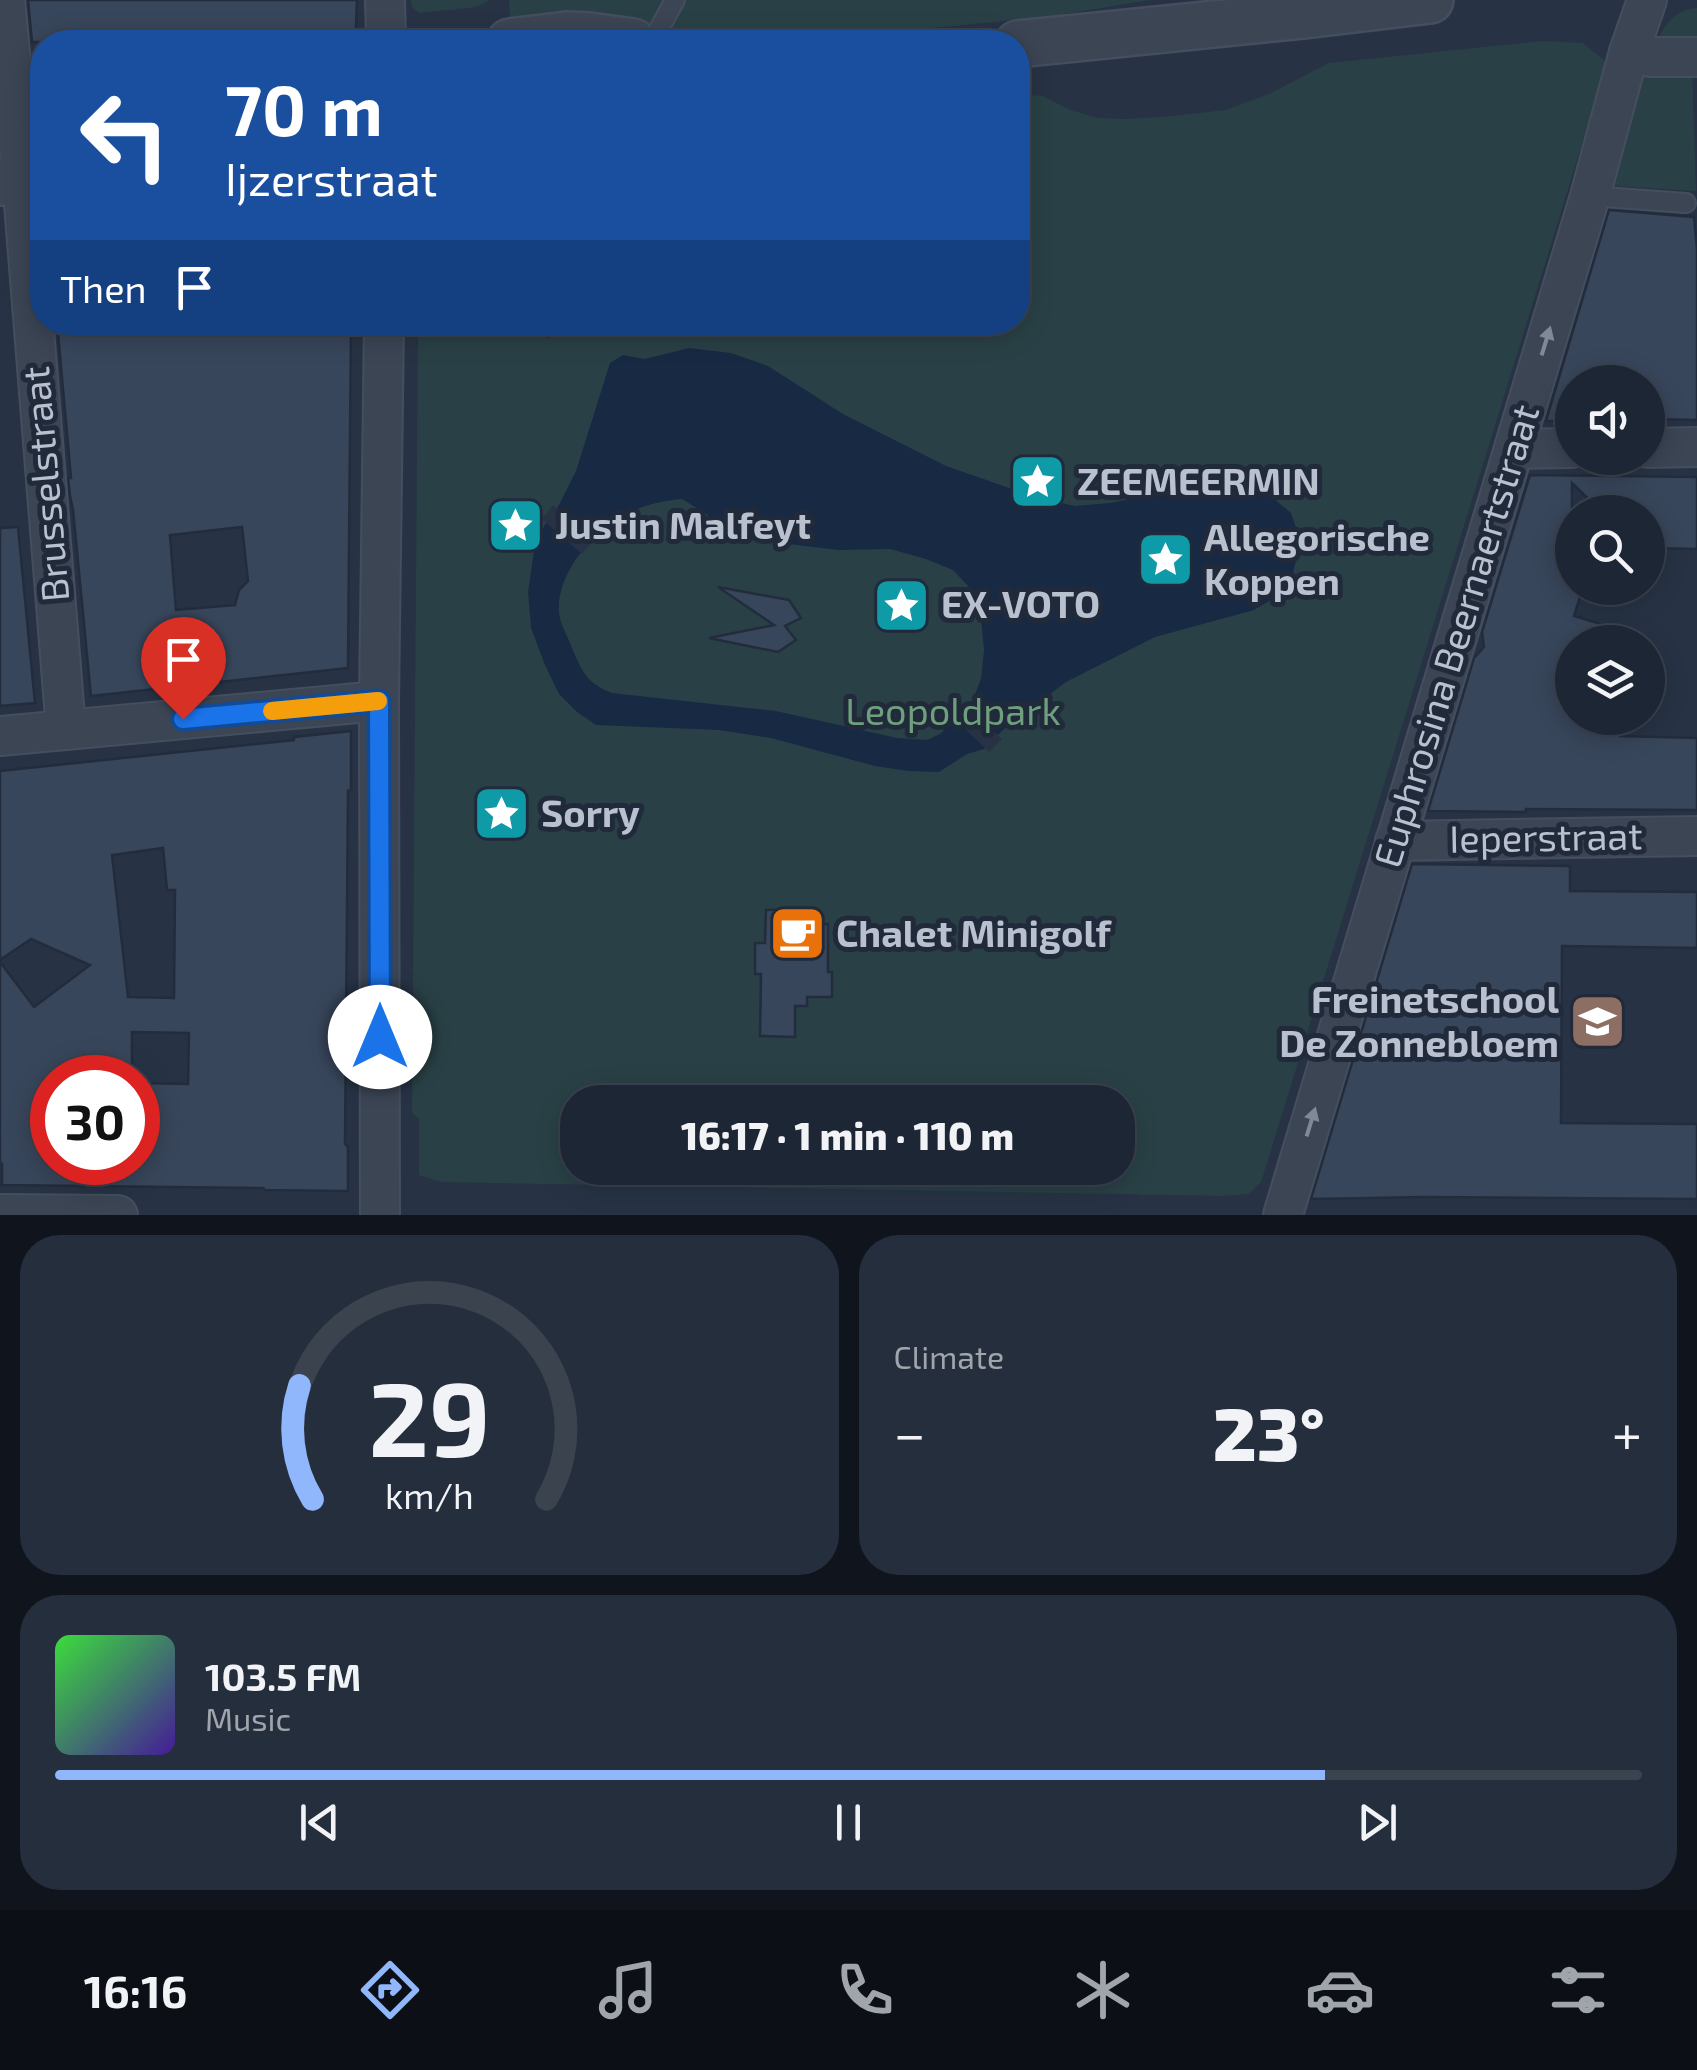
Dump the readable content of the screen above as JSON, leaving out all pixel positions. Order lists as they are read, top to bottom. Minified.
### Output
{"streets":{"street":["Brusselstraat","Euphrosina Beernaertstraat","Ieperstraat"]},"crossings":[["Euphrosina Beernaertstraat","Ieperstraat"]],"one_way":["Euphrosina Beernaertstraat"],"parks":["Leopoldpark"],"places":{"place":["ZEEMEERMIN","Justin Malfeyt","Allegorische Koppen","EX-VOTO","Sorry"],"cafe":["Chalet Minigolf"],"school or university":["Freinetschool De Zonnebloem"]},"page":{"turn":["70 m","Ijzerstraat"],"then":"Then","limit":"30","trip":"16:17 · 1 min · 110 m","tile":"Climate","heat":["−","23°","+"],"song":["103.5 FM","Music"],"tabs":"16:16","gauge":["29","km/h"]}}
